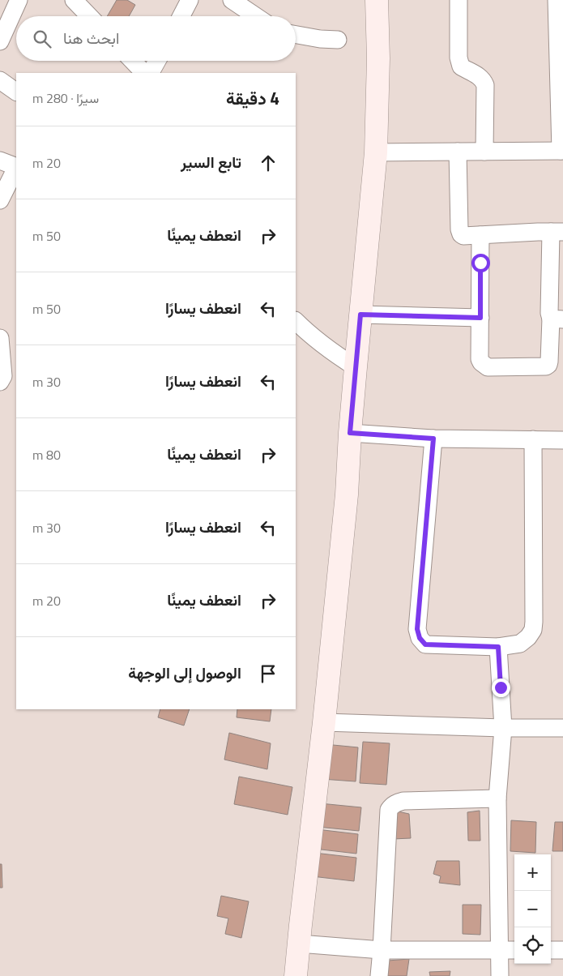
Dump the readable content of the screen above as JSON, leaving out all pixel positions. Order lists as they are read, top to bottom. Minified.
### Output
{"page":{"search":"ابحث هنا","heading":["4 دقيقة","سيرًا · 280 m"],"list":[["تابع السير","20 m"],["انعطف يمينًا","50 m"],["انعطف يسارًا","50 m"],["انعطف يسارًا","30 m"],["انعطف يمينًا","80 m"],["انعطف يسارًا","30 m"],["انعطف يمينًا","20 m"],"الوصول إلى الوجهة"],"map_buttons":["+","−"]}}
